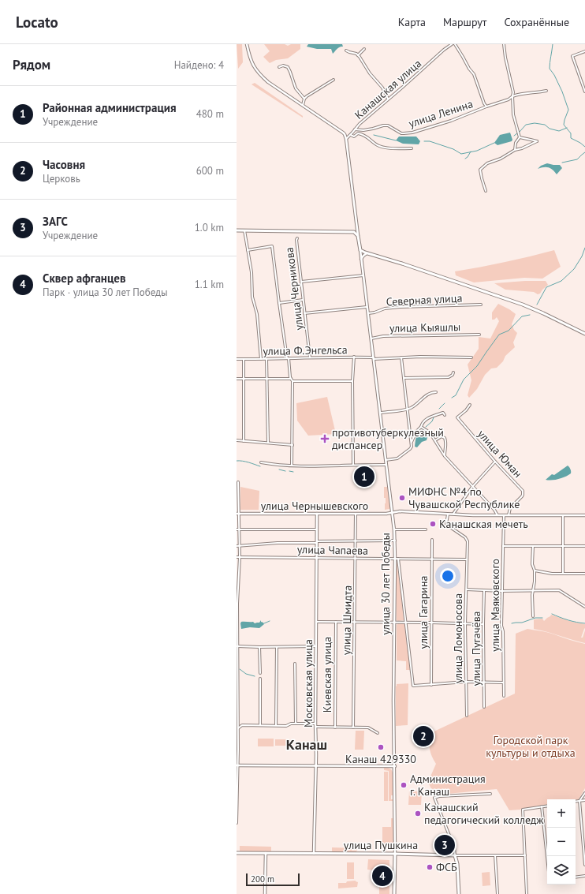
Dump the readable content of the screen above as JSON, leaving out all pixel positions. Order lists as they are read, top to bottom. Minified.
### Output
{"streets":{"main road":["улица 30 лет Победы","улица Пушкина"],"street":["Канашская улица","улица Ленина","улица Черникова","Северная улица","улица Кыяшлы","улица Ф.Энгельса","улица Юман","улица Чернышевского","улица Чапаева","улица Маяковского","улица Гагарина","улица Шмидта","улица Ломоносова","улица Пугачёва","Киевская улица","Московская улица"]},"crossings":[["Канашская улица","улица Ленина"],["улица Черникова","улица Ф.Энгельса"],["Северная улица","улица 30 лет Победы"],["улица Кыяшлы","улица 30 лет Победы"],["улица Ф.Энгельса","улица 30 лет Победы"],["улица Юман","улица Чернышевского"],["улица Чернышевского","улица 30 лет Победы"],["улица Чернышевского","улица Маяковского"],["улица Чернышевского","улица Шмидта"],["улица Чернышевского","улица Ломоносова"],["улица Чернышевского","Московская улица"],["улица Чапаева","улица 30 лет Победы"],["улица Чапаева","улица Гагарина"],["улица Чапаева","улица Шмидта"],["улица Чапаева","улица Ломоносова"],["улица Чапаева","Московская улица"],["улица 30 лет Победы","улица Гагарина"],["улица 30 лет Победы","улица Пушкина"],["Московская улица","улица Пушкина"]],"districts":["Канаш"],"parks":["Городской парк культуры и отдыха"],"places":{"health":["противотуберкулезный диспансер"],"other":["МИФНС №4 по Чувашской Республике","Канашская мечеть","Канаш 429330","Администрация г. Канаш","Канашский педагогический колледж","ФСБ"]},"scale_bar":"200 m","page":{"header":"Locato","nav":["Карта","Маршрут","Сохранённые"],"heading":["Рядом","Найдено: 4"],"list":[{"mark":"1","name":"Районная администрация","note":"Учреждение","value":"480 m"},{"mark":"2","name":"Часовня","note":"Церковь","value":"600 m"},{"mark":"3","name":"ЗАГС","note":"Учреждение","value":"1.0 km"},{"mark":"4","name":"Сквер афганцев","note":"Парк · улица 30 лет Победы","value":"1.1 km"}],"pins":["1","2","3","4"],"map_buttons":["+","−"],"scale":"200 m"}}
